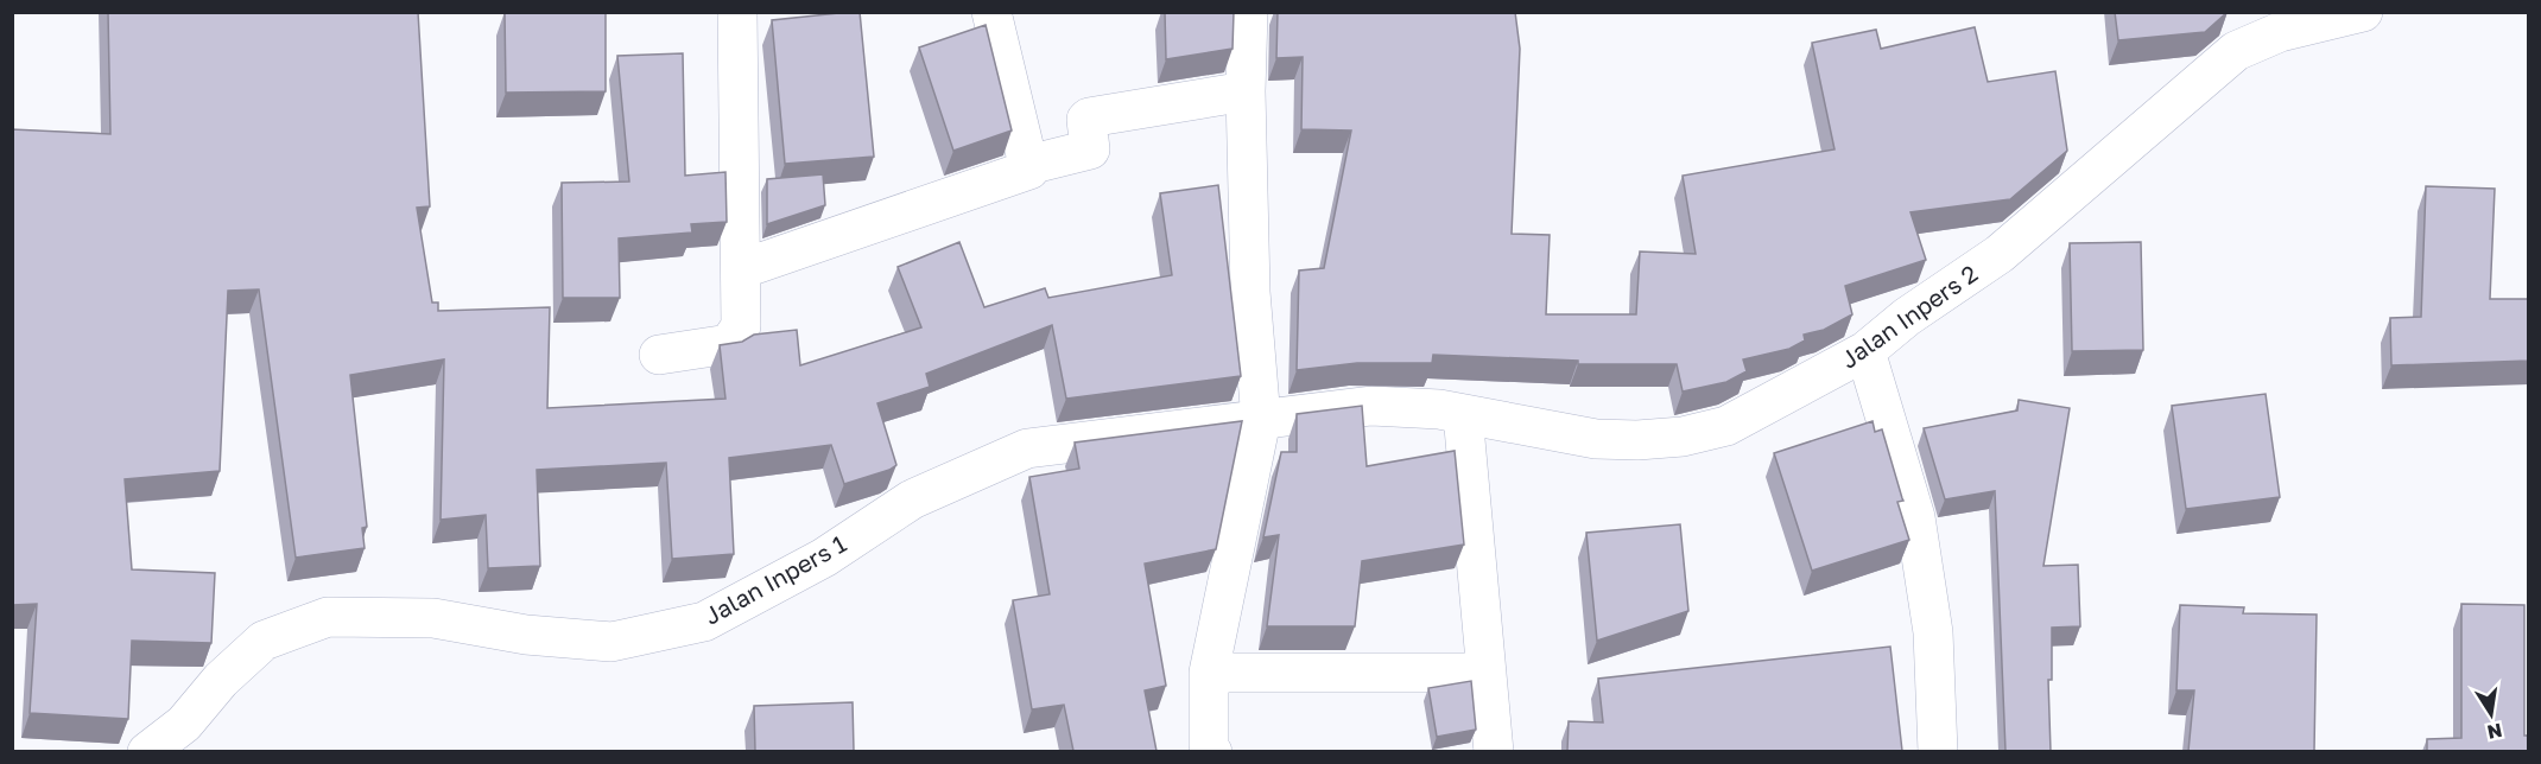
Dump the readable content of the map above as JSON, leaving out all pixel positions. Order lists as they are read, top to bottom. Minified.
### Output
{"streets":{"street":["Jalan Inpers 2","Jalan Inpers 1"]},"crossings":[["Jalan Inpers 2","Jalan Inpers 1"]],"north":"bottom"}
